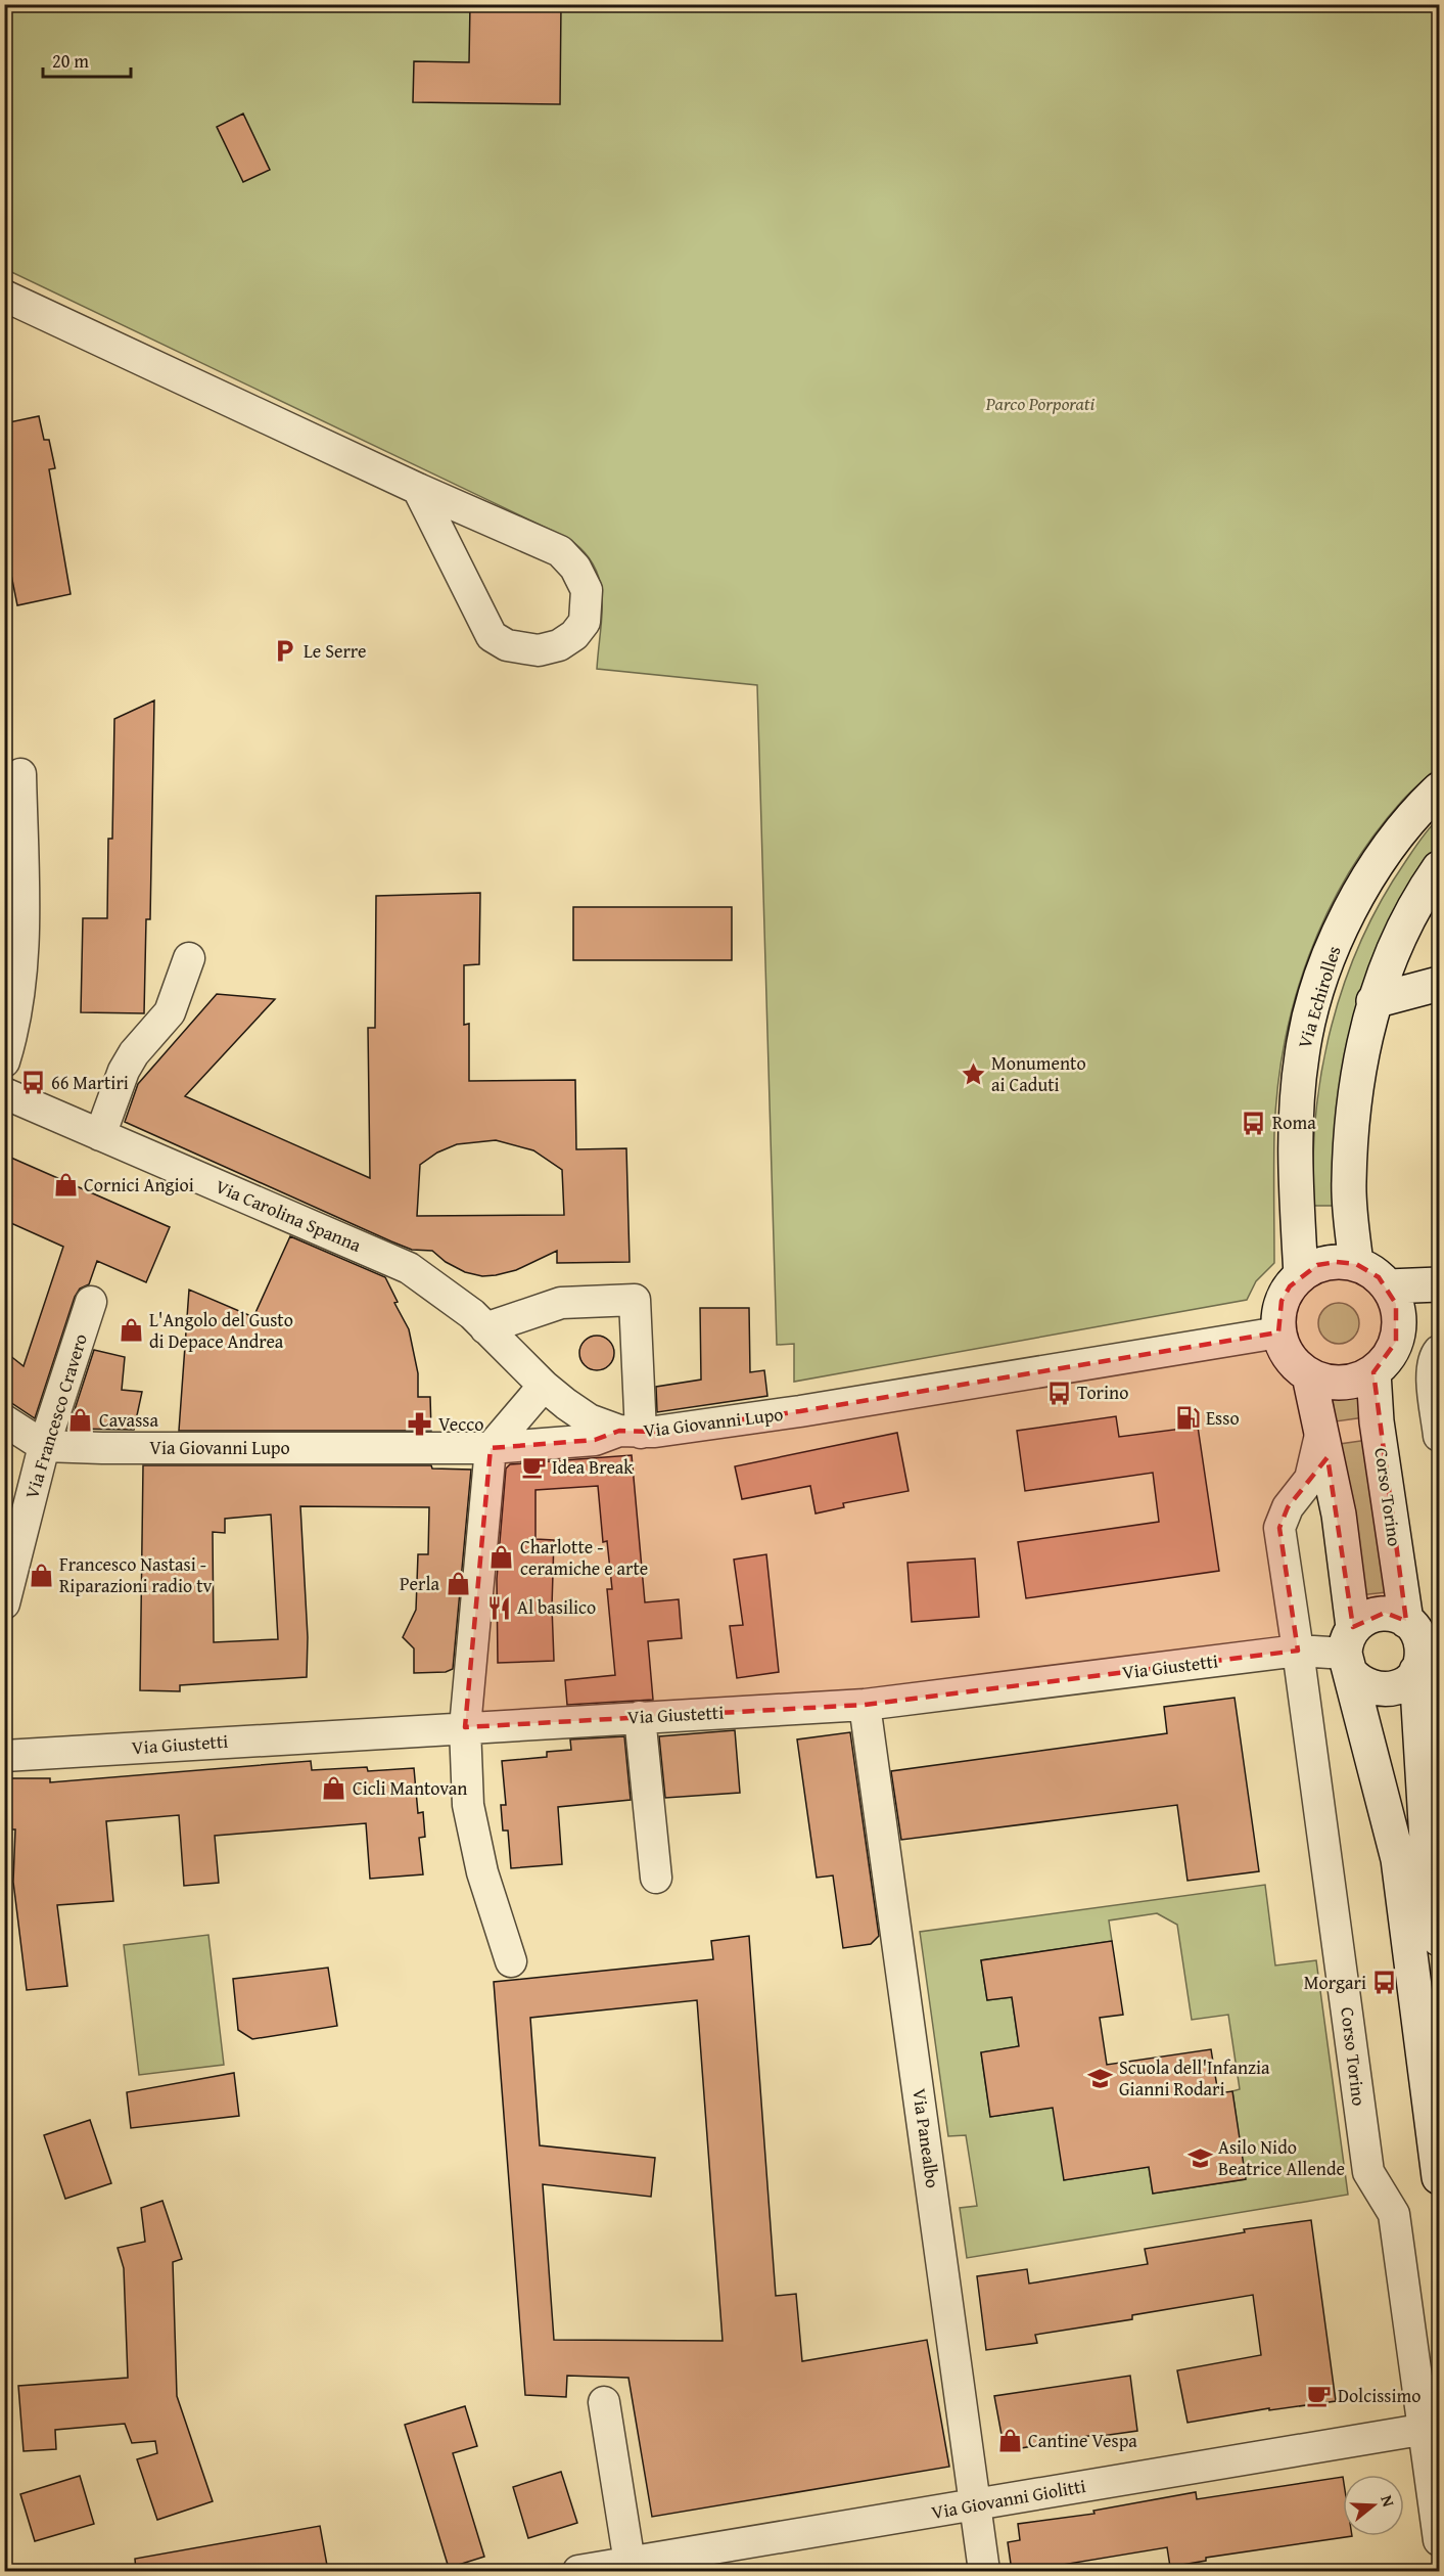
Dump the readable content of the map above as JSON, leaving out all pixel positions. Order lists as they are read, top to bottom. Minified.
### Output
{"streets":{"street":["Via Echirolles","Via Carolina Spanna","Via Francesco Cravero","Via Giovanni Lupo","Corso Torino","Via Giustetti","Via Panealbo","Via Giovanni Giolitti"]},"crossings":[["Via Echirolles","Via Giovanni Lupo"],["Via Echirolles","Corso Torino"],["Via Carolina Spanna","Via Giovanni Lupo"],["Via Francesco Cravero","Via Giovanni Lupo"],["Via Giovanni Lupo","Corso Torino"],["Corso Torino","Via Giustetti"],["Corso Torino","Via Giovanni Giolitti"],["Via Giustetti","Via Panealbo"],["Via Panealbo","Via Giovanni Giolitti"]],"parks":["Parco Porporati"],"places":{"parking":["Le Serre"],"place":["Monumento ai Caduti"],"bus stop":["66 Martiri","Roma","Torino","Morgari"],"shop":["Cornici Angioi","L'Angolo del Gusto di Depace Andrea","Cavassa","Charlotte - ceramiche e arte","Francesco Nastasi - Riparazioni radio tv","Perla","Cicli Mantovan","Cantine Vespa"],"fuel station":["Esso"],"pharmacy":["Vecco"],"cafe":["Idea Break","Dolcissimo"],"restaurant":["Al basilico"],"school or university":["Scuola dell'Infanzia Gianni Rodari","Asilo Nido Beatrice Allende"]},"scale_bar":"20 m","north":"right"}
